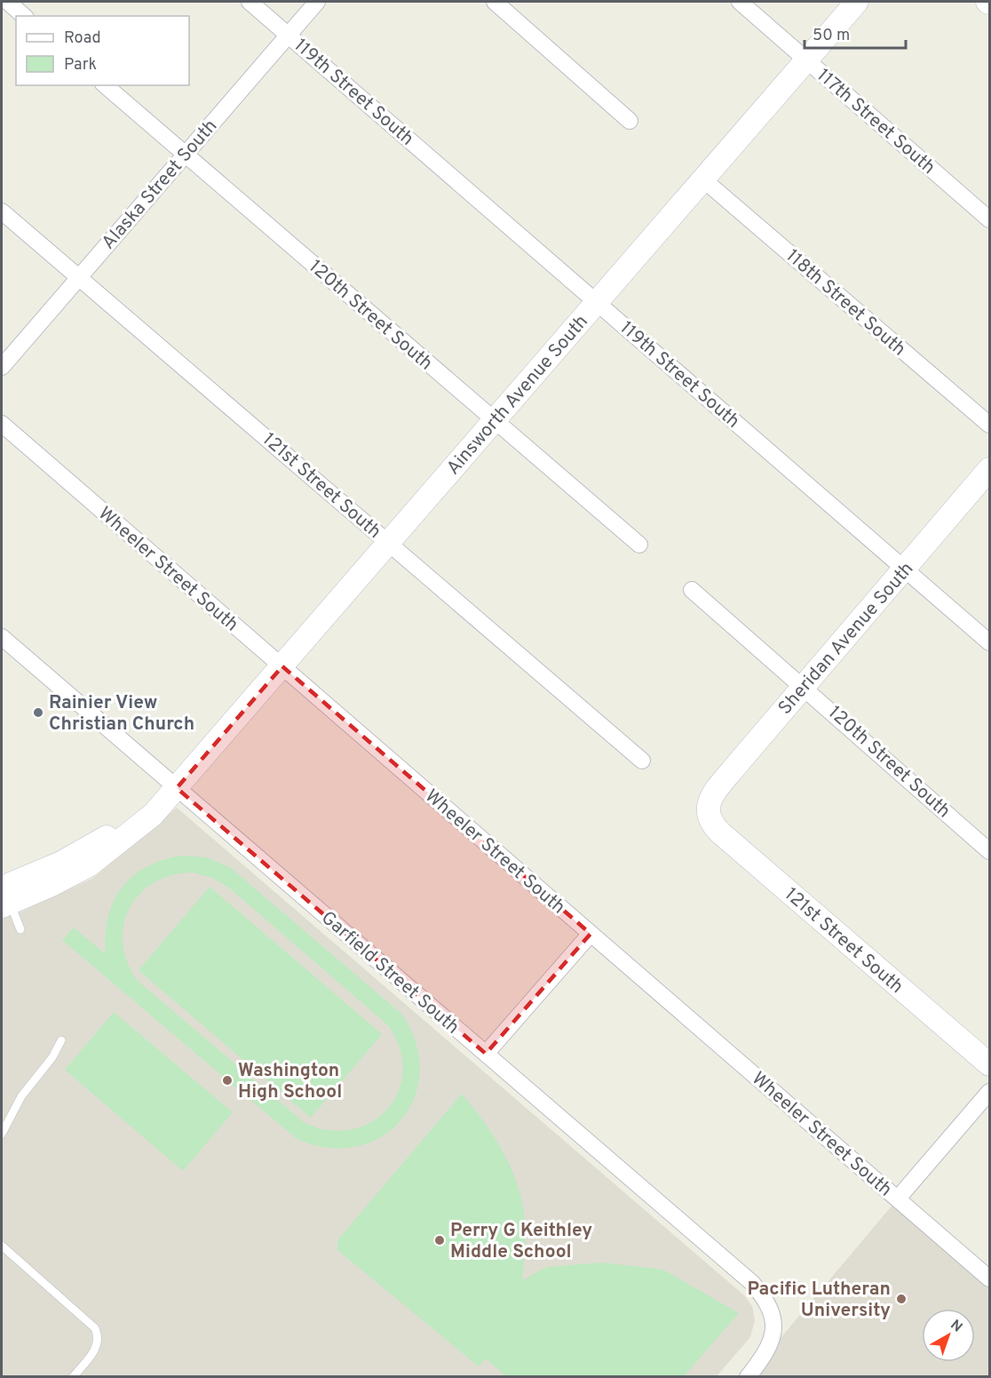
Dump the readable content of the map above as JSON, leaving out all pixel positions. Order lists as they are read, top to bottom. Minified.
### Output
{"streets":{"street":["119th Street South","117th Street South","Alaska Street South","118th Street South","120th Street South","Ainsworth Avenue South","121st Street South","Wheeler Street South","Sheridan Avenue South","Garfield Street South"]},"crossings":[["119th Street South","Alaska Street South"],["119th Street South","Ainsworth Avenue South"],["119th Street South","Sheridan Avenue South"],["117th Street South","Ainsworth Avenue South"],["Alaska Street South","120th Street South"],["Alaska Street South","121st Street South"],["118th Street South","Ainsworth Avenue South"],["120th Street South","Ainsworth Avenue South"],["120th Street South","Sheridan Avenue South"],["Ainsworth Avenue South","121st Street South"],["Ainsworth Avenue South","Wheeler Street South"],["Ainsworth Avenue South","Garfield Street South"],["121st Street South","Sheridan Avenue South"]],"places":["Rainier View Christian Church","Washington High School","Perry G Keithley Middle School","Pacific Lutheran University"],"legend":["Road","Park"],"scale_bar":"50 m","north":"top right"}
